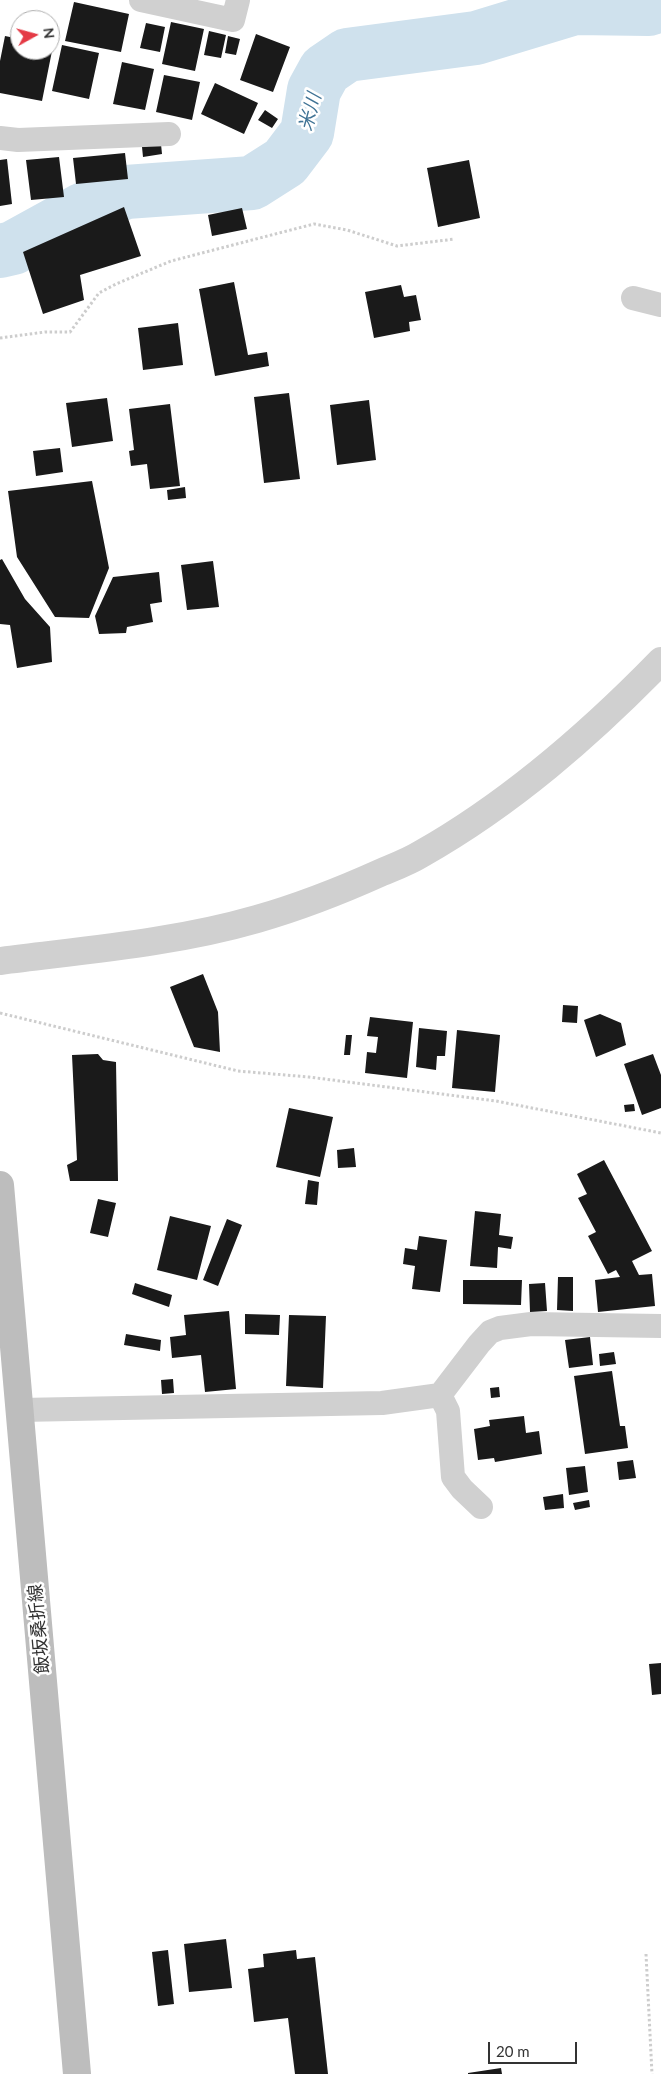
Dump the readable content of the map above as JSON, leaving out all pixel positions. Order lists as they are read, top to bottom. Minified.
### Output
{"streets":{"main road":["飯坂桑折線"]},"water":["米川"],"scale_bar":"20 m","north":"right"}
